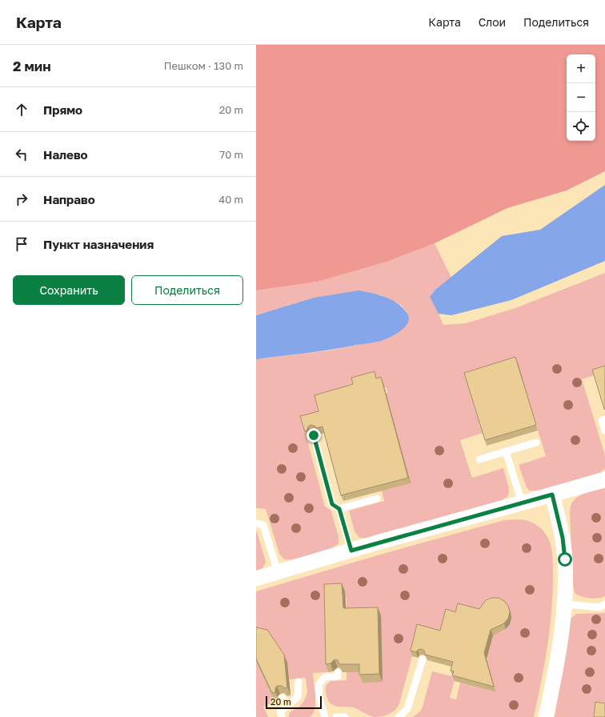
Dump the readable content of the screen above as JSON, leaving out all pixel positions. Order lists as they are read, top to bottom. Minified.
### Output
{"scale_bar":"20 m","page":{"header":"Карта","nav":["Карта","Слои","Поделиться"],"heading":["2 мин","Пешком · 130 m"],"map_buttons":["+","−"],"list":[["Прямо","20 m"],["Налево","70 m"],["Направо","40 m"],"Пункт назначения"],"buttons":["Сохранить","Поделиться"],"scale":"20 m"}}
